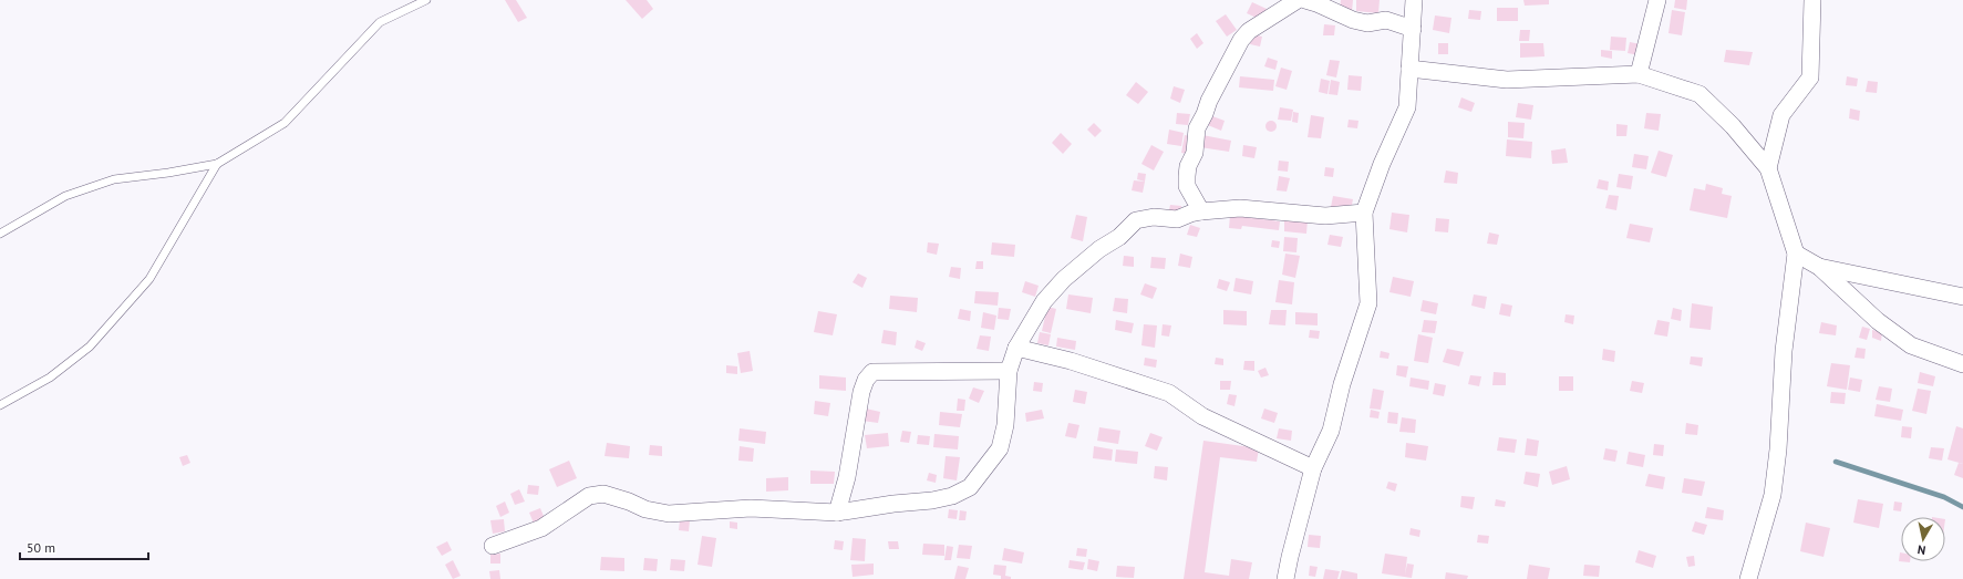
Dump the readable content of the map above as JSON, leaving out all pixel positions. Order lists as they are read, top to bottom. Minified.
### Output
{"scale_bar":"50 m","north":"bottom"}
